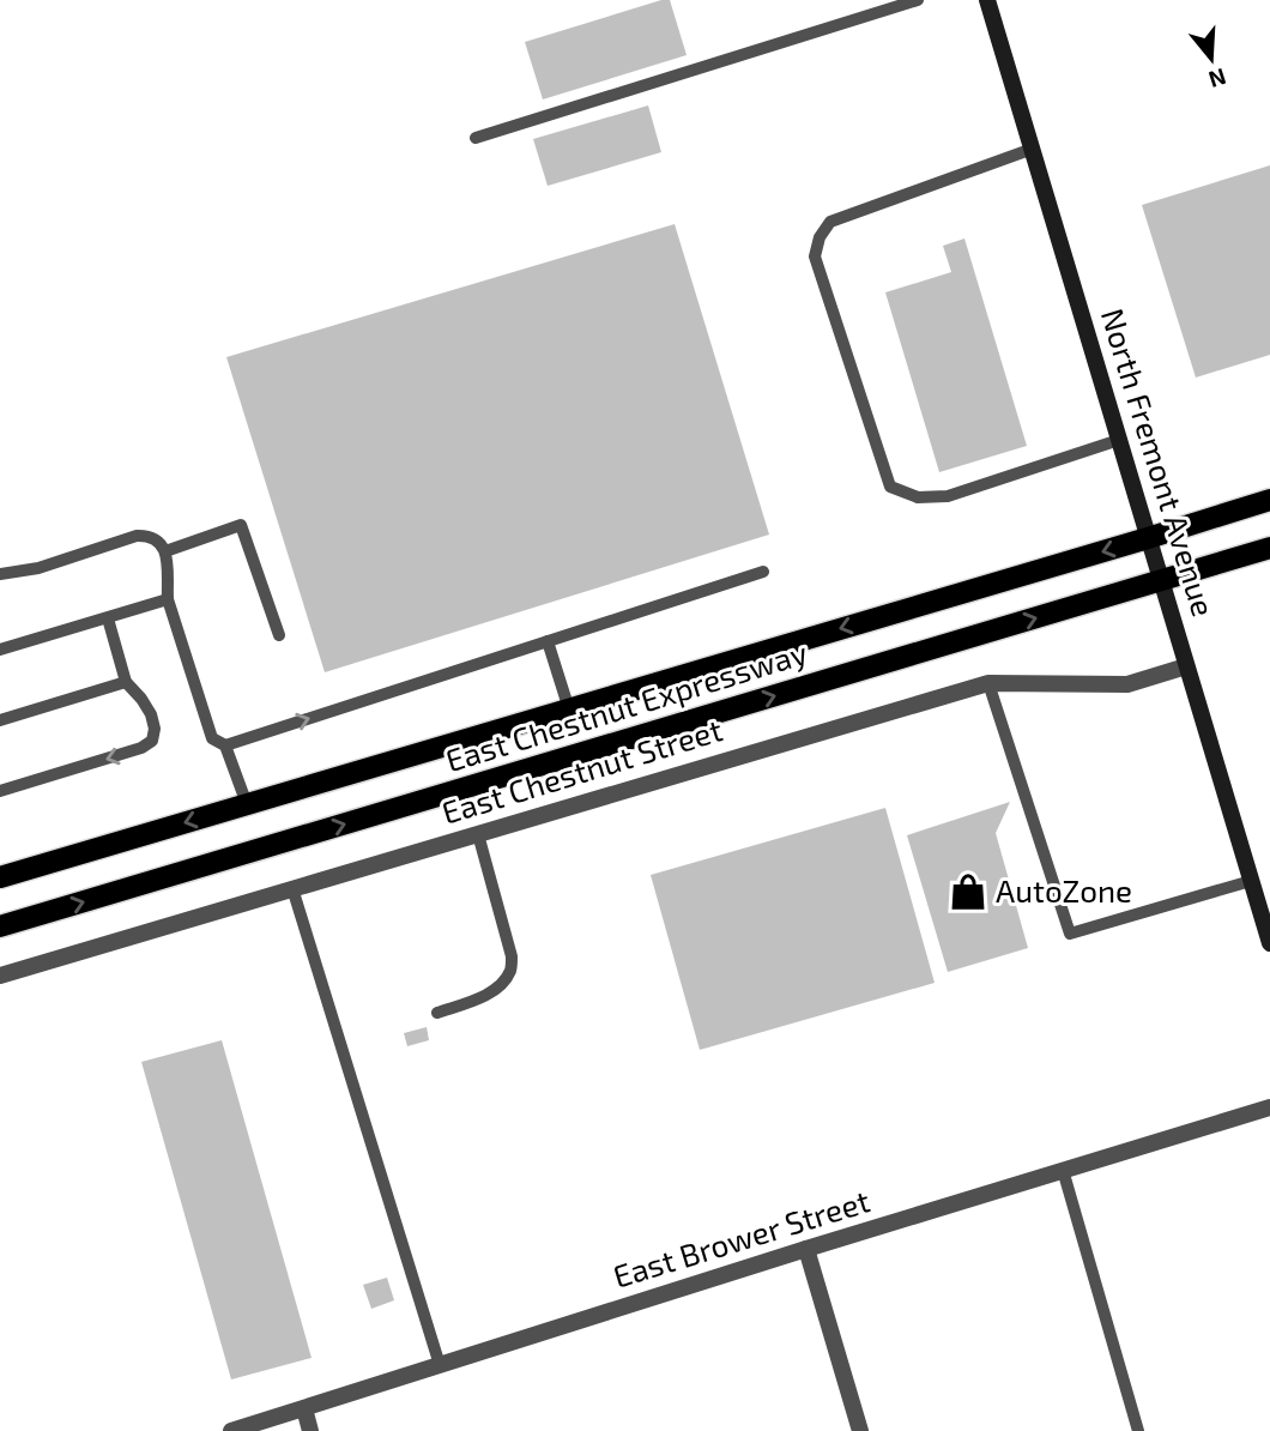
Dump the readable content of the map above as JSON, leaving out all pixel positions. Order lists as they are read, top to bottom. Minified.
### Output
{"streets":{"main road":["East Chestnut Expressway"],"street":["North Fremont Avenue","East Chestnut Street","East Brower Street"]},"crossings":[["North Fremont Avenue","East Chestnut Expressway"],["North Fremont Avenue","East Chestnut Street"]],"places":{"shop":["AutoZone"]},"north":"bottom"}
